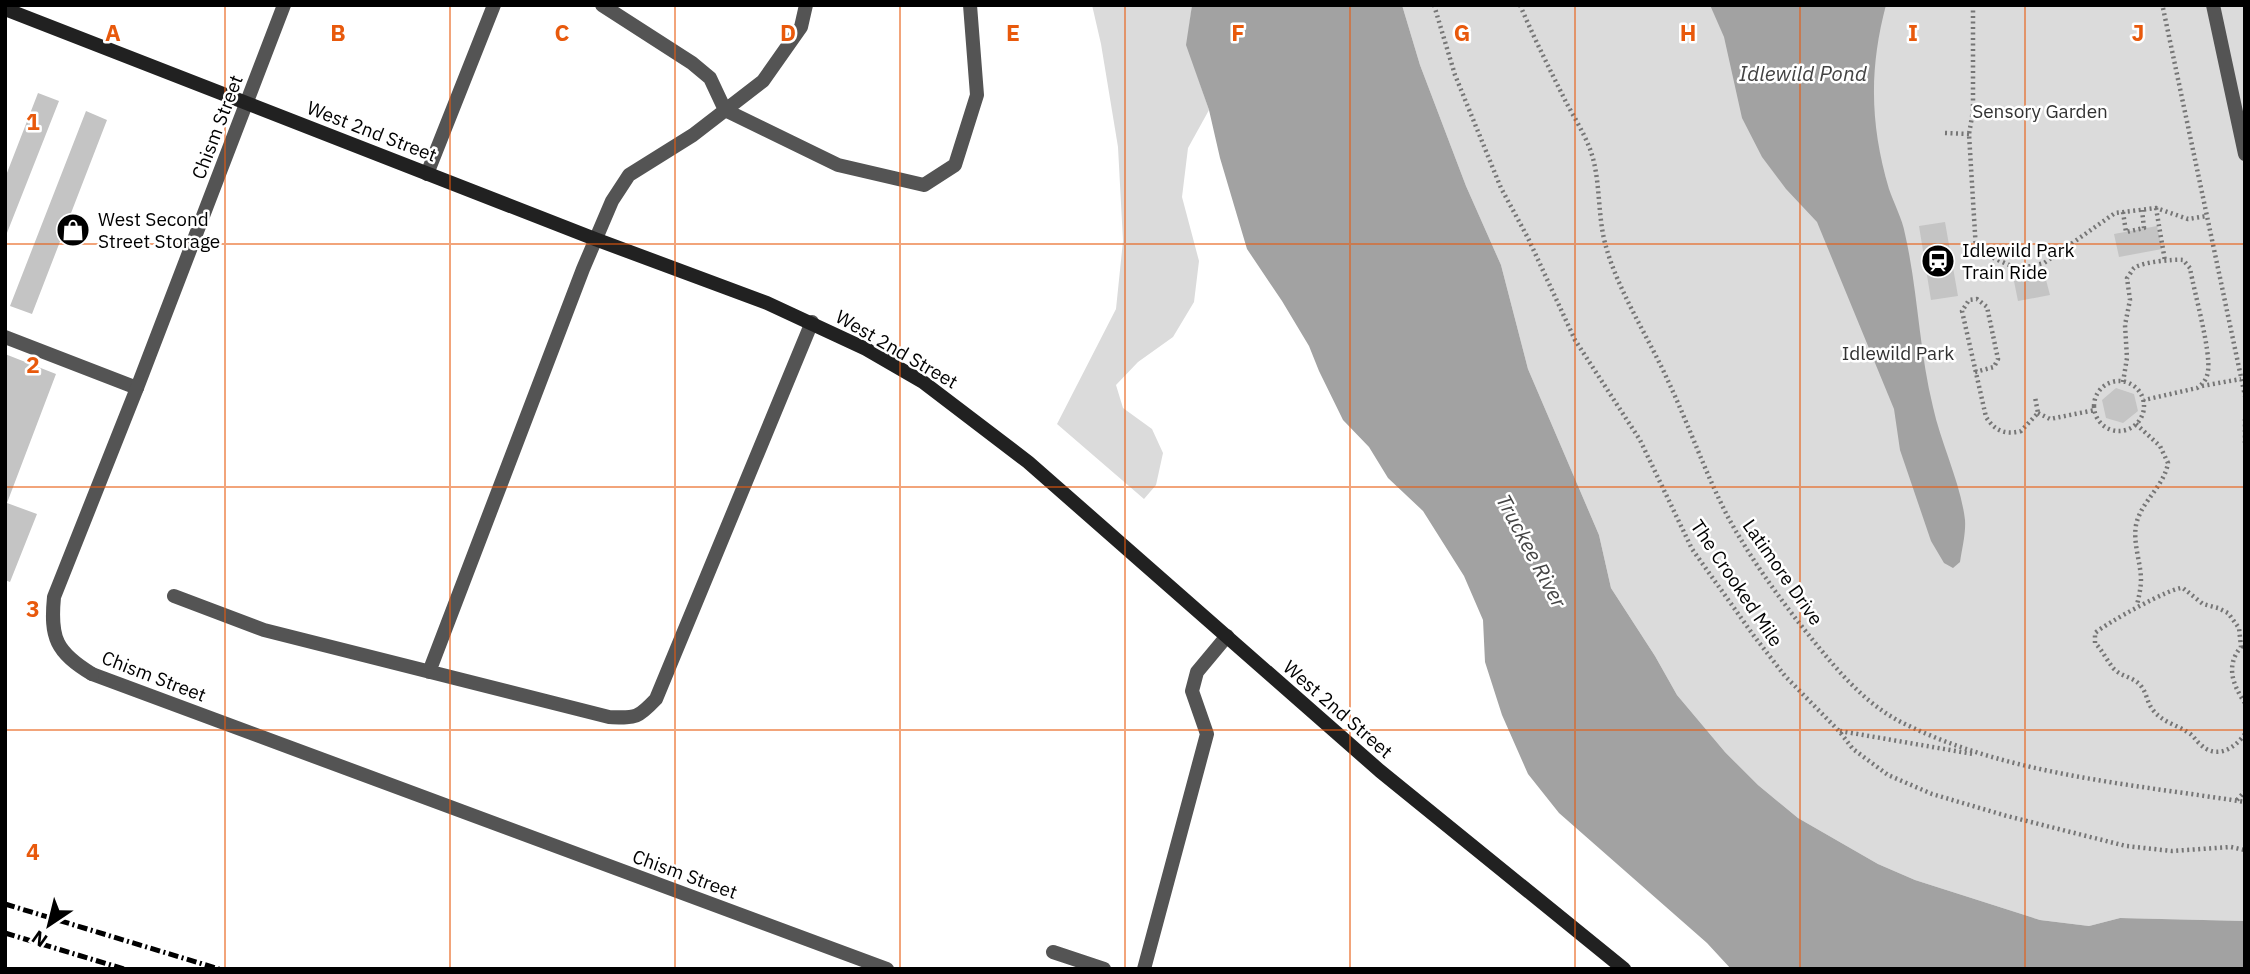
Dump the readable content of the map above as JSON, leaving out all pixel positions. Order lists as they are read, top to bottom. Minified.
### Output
{"streets":{"street":["Chism Street","West 2nd Street"],"path":["Latimore Drive","The Crooked Mile"]},"crossings":[["Chism Street","West 2nd Street"]],"water":["Idlewild Pond","Truckee River"],"parks":["Sensory Garden","Idlewild Park"],"places":{"shop":["West Second Street Storage"],"station":["Idlewild Park Train Ride"]},"north":"bottom left","grid":{"columns":["A","B","C","D","E","F","G","H","I","J"],"rows":["1","2","3","4"]}}
